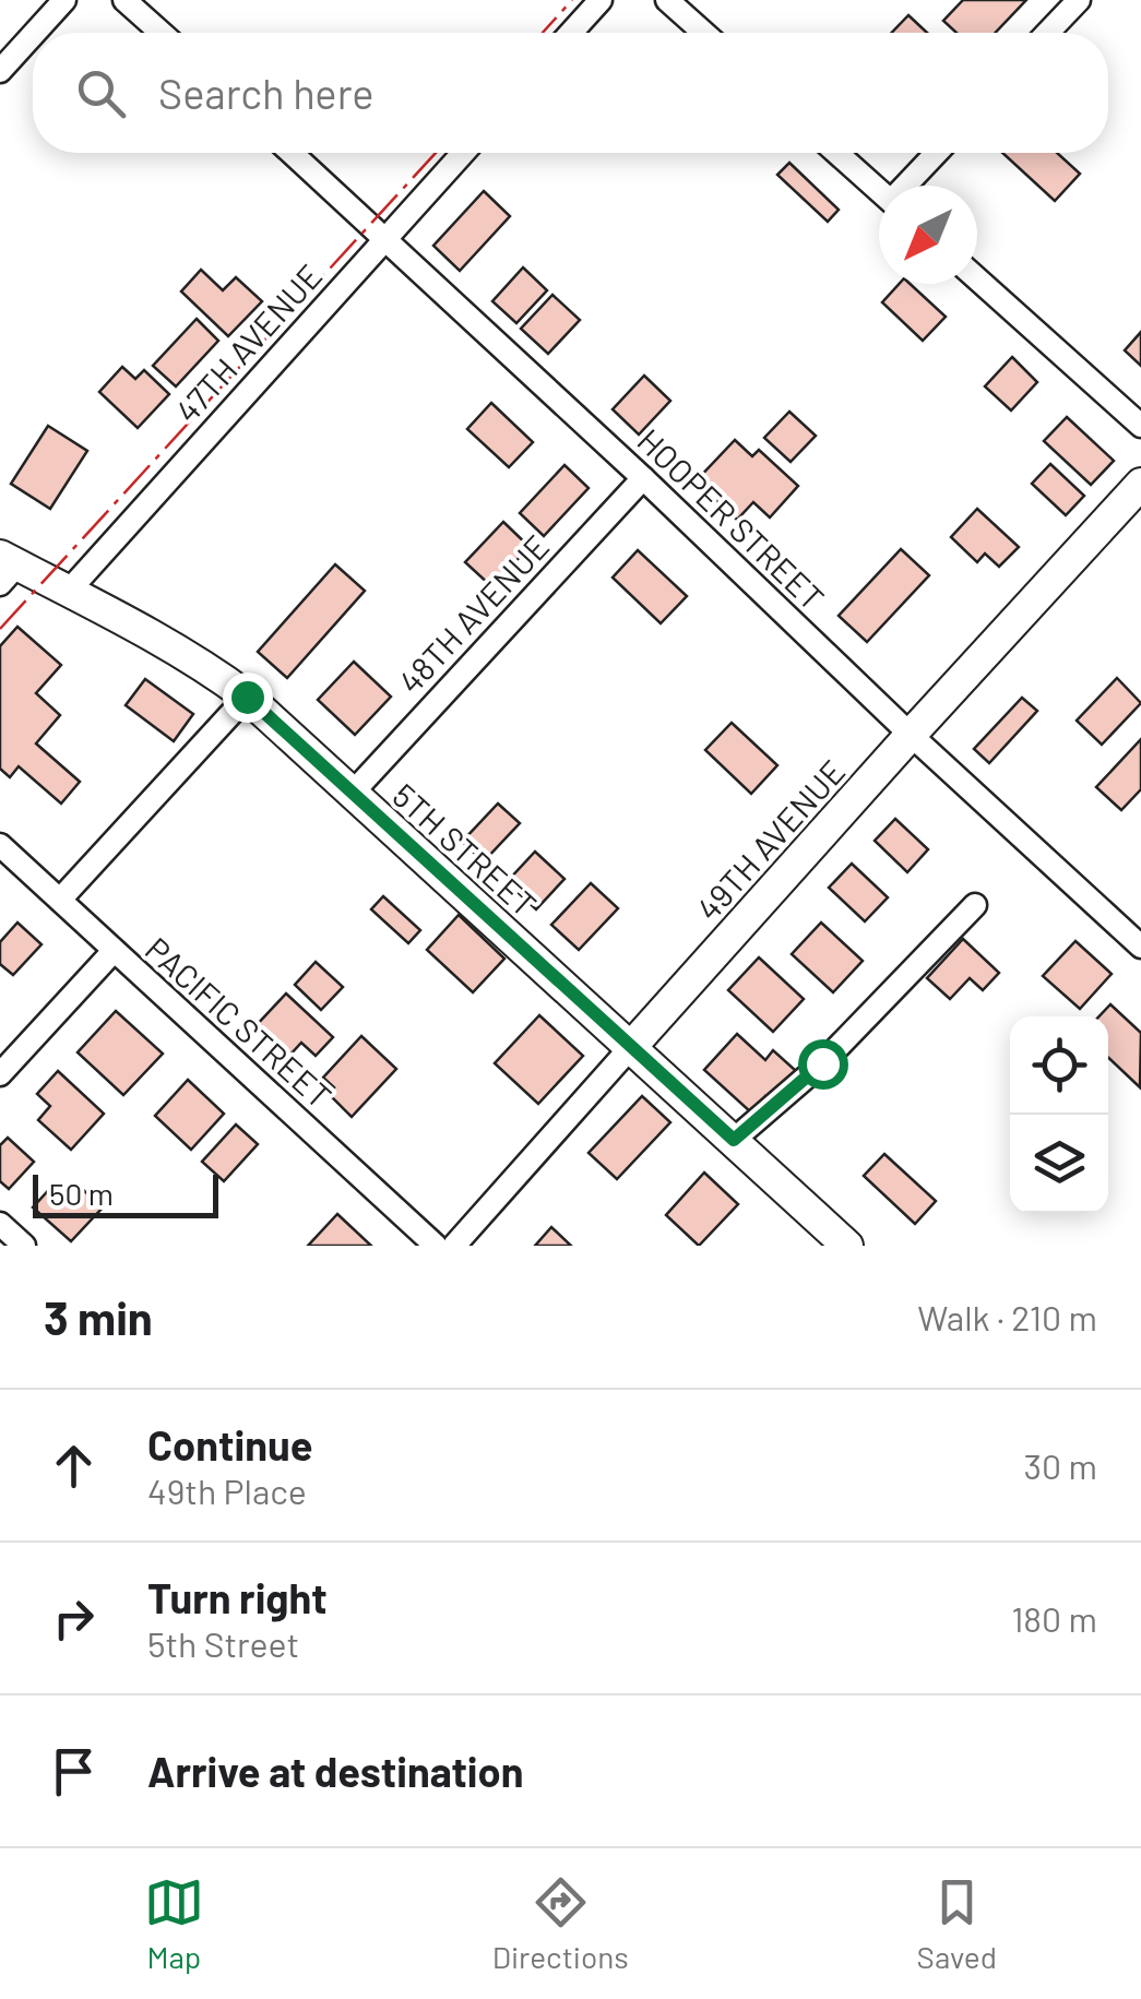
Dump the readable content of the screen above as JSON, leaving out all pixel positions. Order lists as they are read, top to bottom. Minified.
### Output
{"streets":{"street":["47TH AVENUE","HOOPER STREET","48TH AVENUE","49TH AVENUE","5TH STREET","PACIFIC STREET"]},"crossings":[["47TH AVENUE","HOOPER STREET"],["47TH AVENUE","5TH STREET"],["HOOPER STREET","48TH AVENUE"],["HOOPER STREET","49TH AVENUE"],["48TH AVENUE","5TH STREET"],["49TH AVENUE","5TH STREET"]],"scale_bar":"50 m","north":"bottom left","page":{"search":"Search here","scale":"50 m","heading":["3 min","Walk · 210 m"],"list":[["Continue","49th Place","30 m"],["Turn right","5th Street","180 m"],"Arrive at destination"],"nav":["Map","Directions","Saved"]}}
